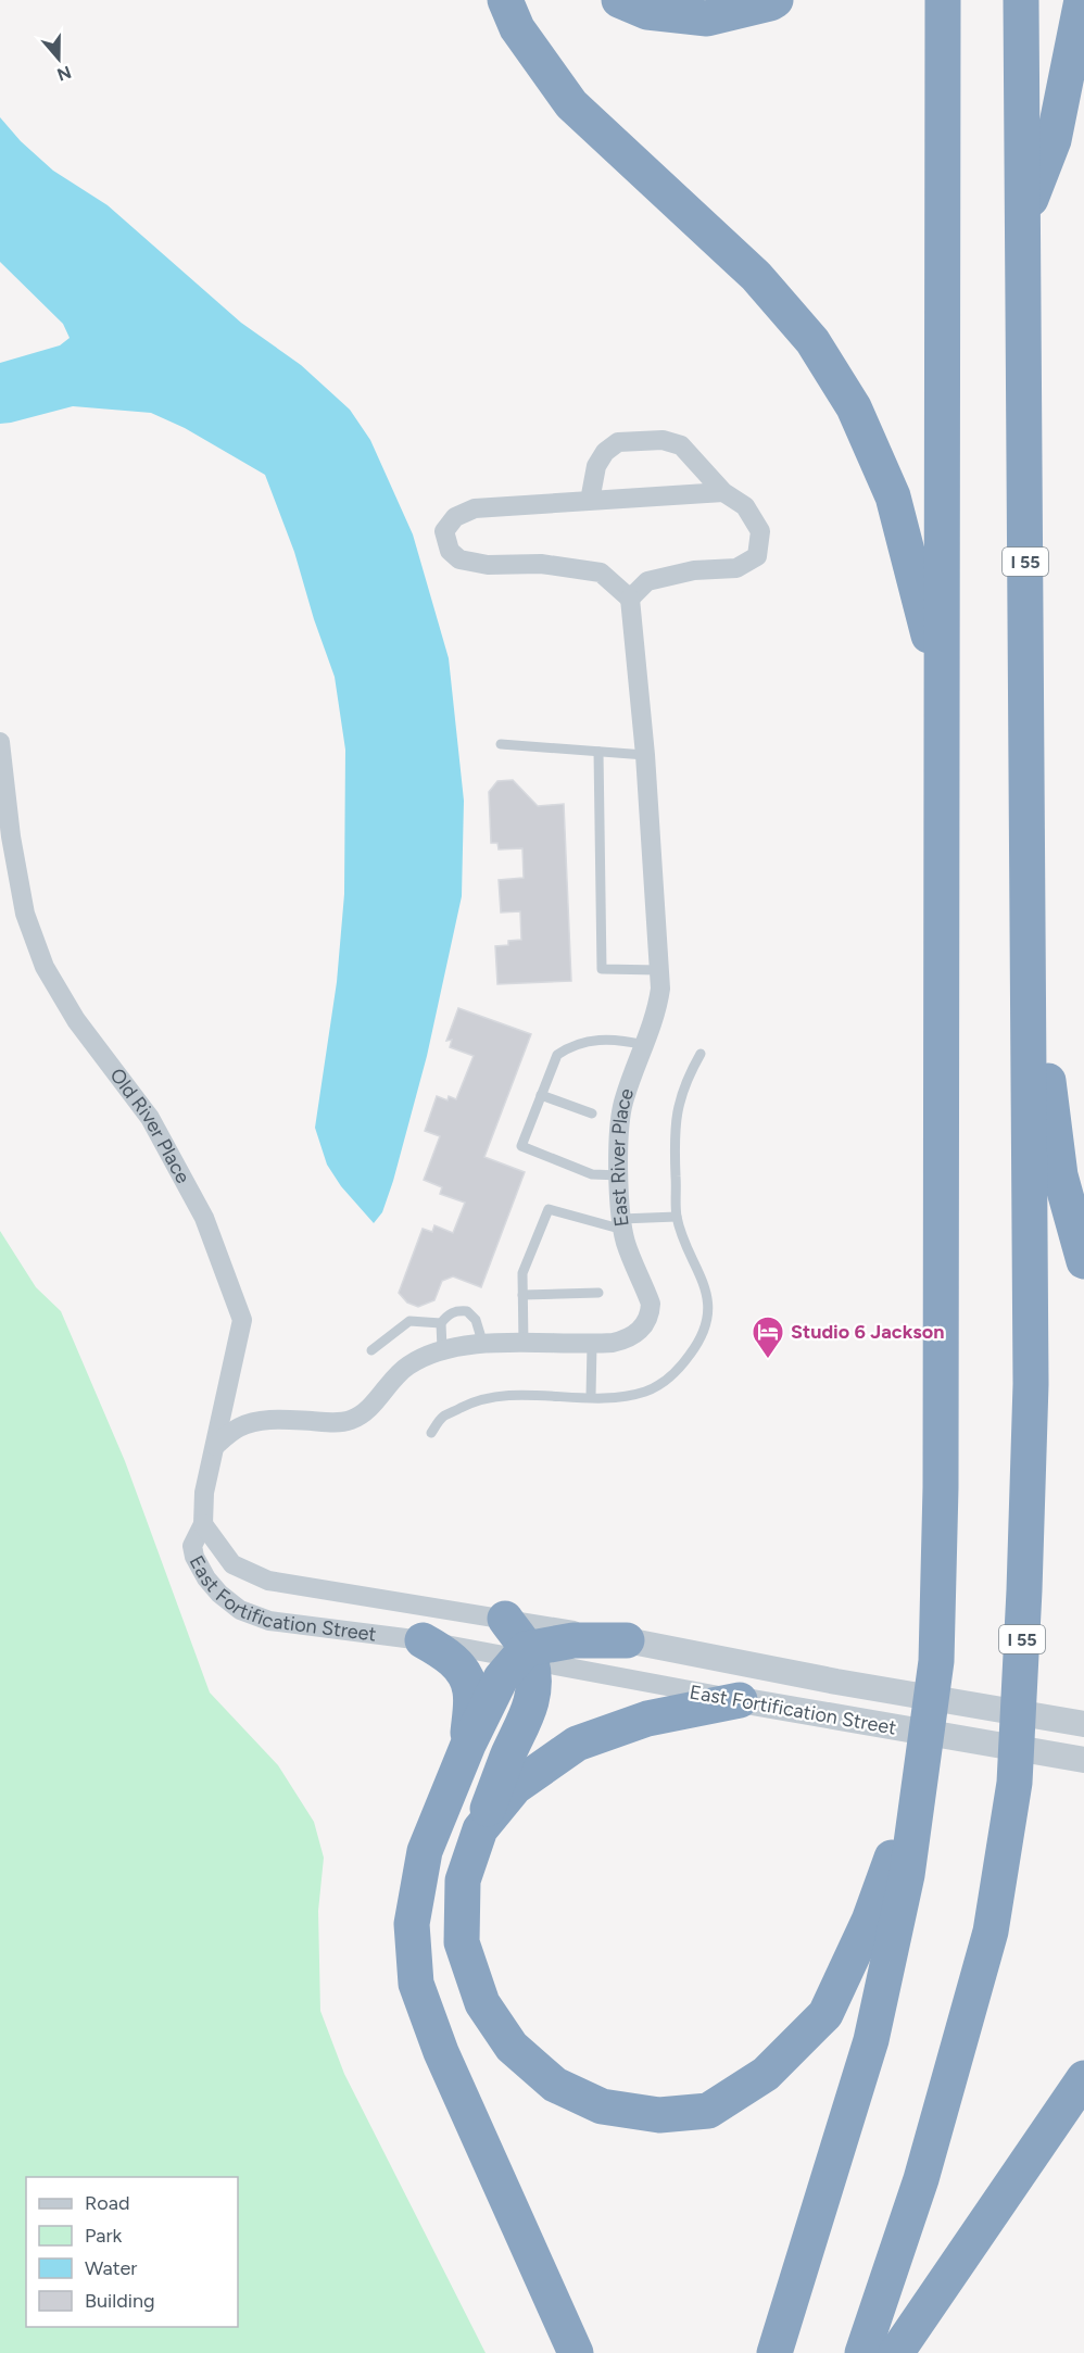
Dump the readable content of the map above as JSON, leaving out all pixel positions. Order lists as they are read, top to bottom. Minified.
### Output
{"streets":{"highway":["I 55"],"street":["Old River Place","East River Place","East Fortification Street"]},"crossings":[["Old River Place","East River Place"],["Old River Place","East Fortification Street"]],"places":{"hotel":["Studio 6 Jackson"]},"legend":["Road","Park","Water","Building"],"north":"bottom"}
